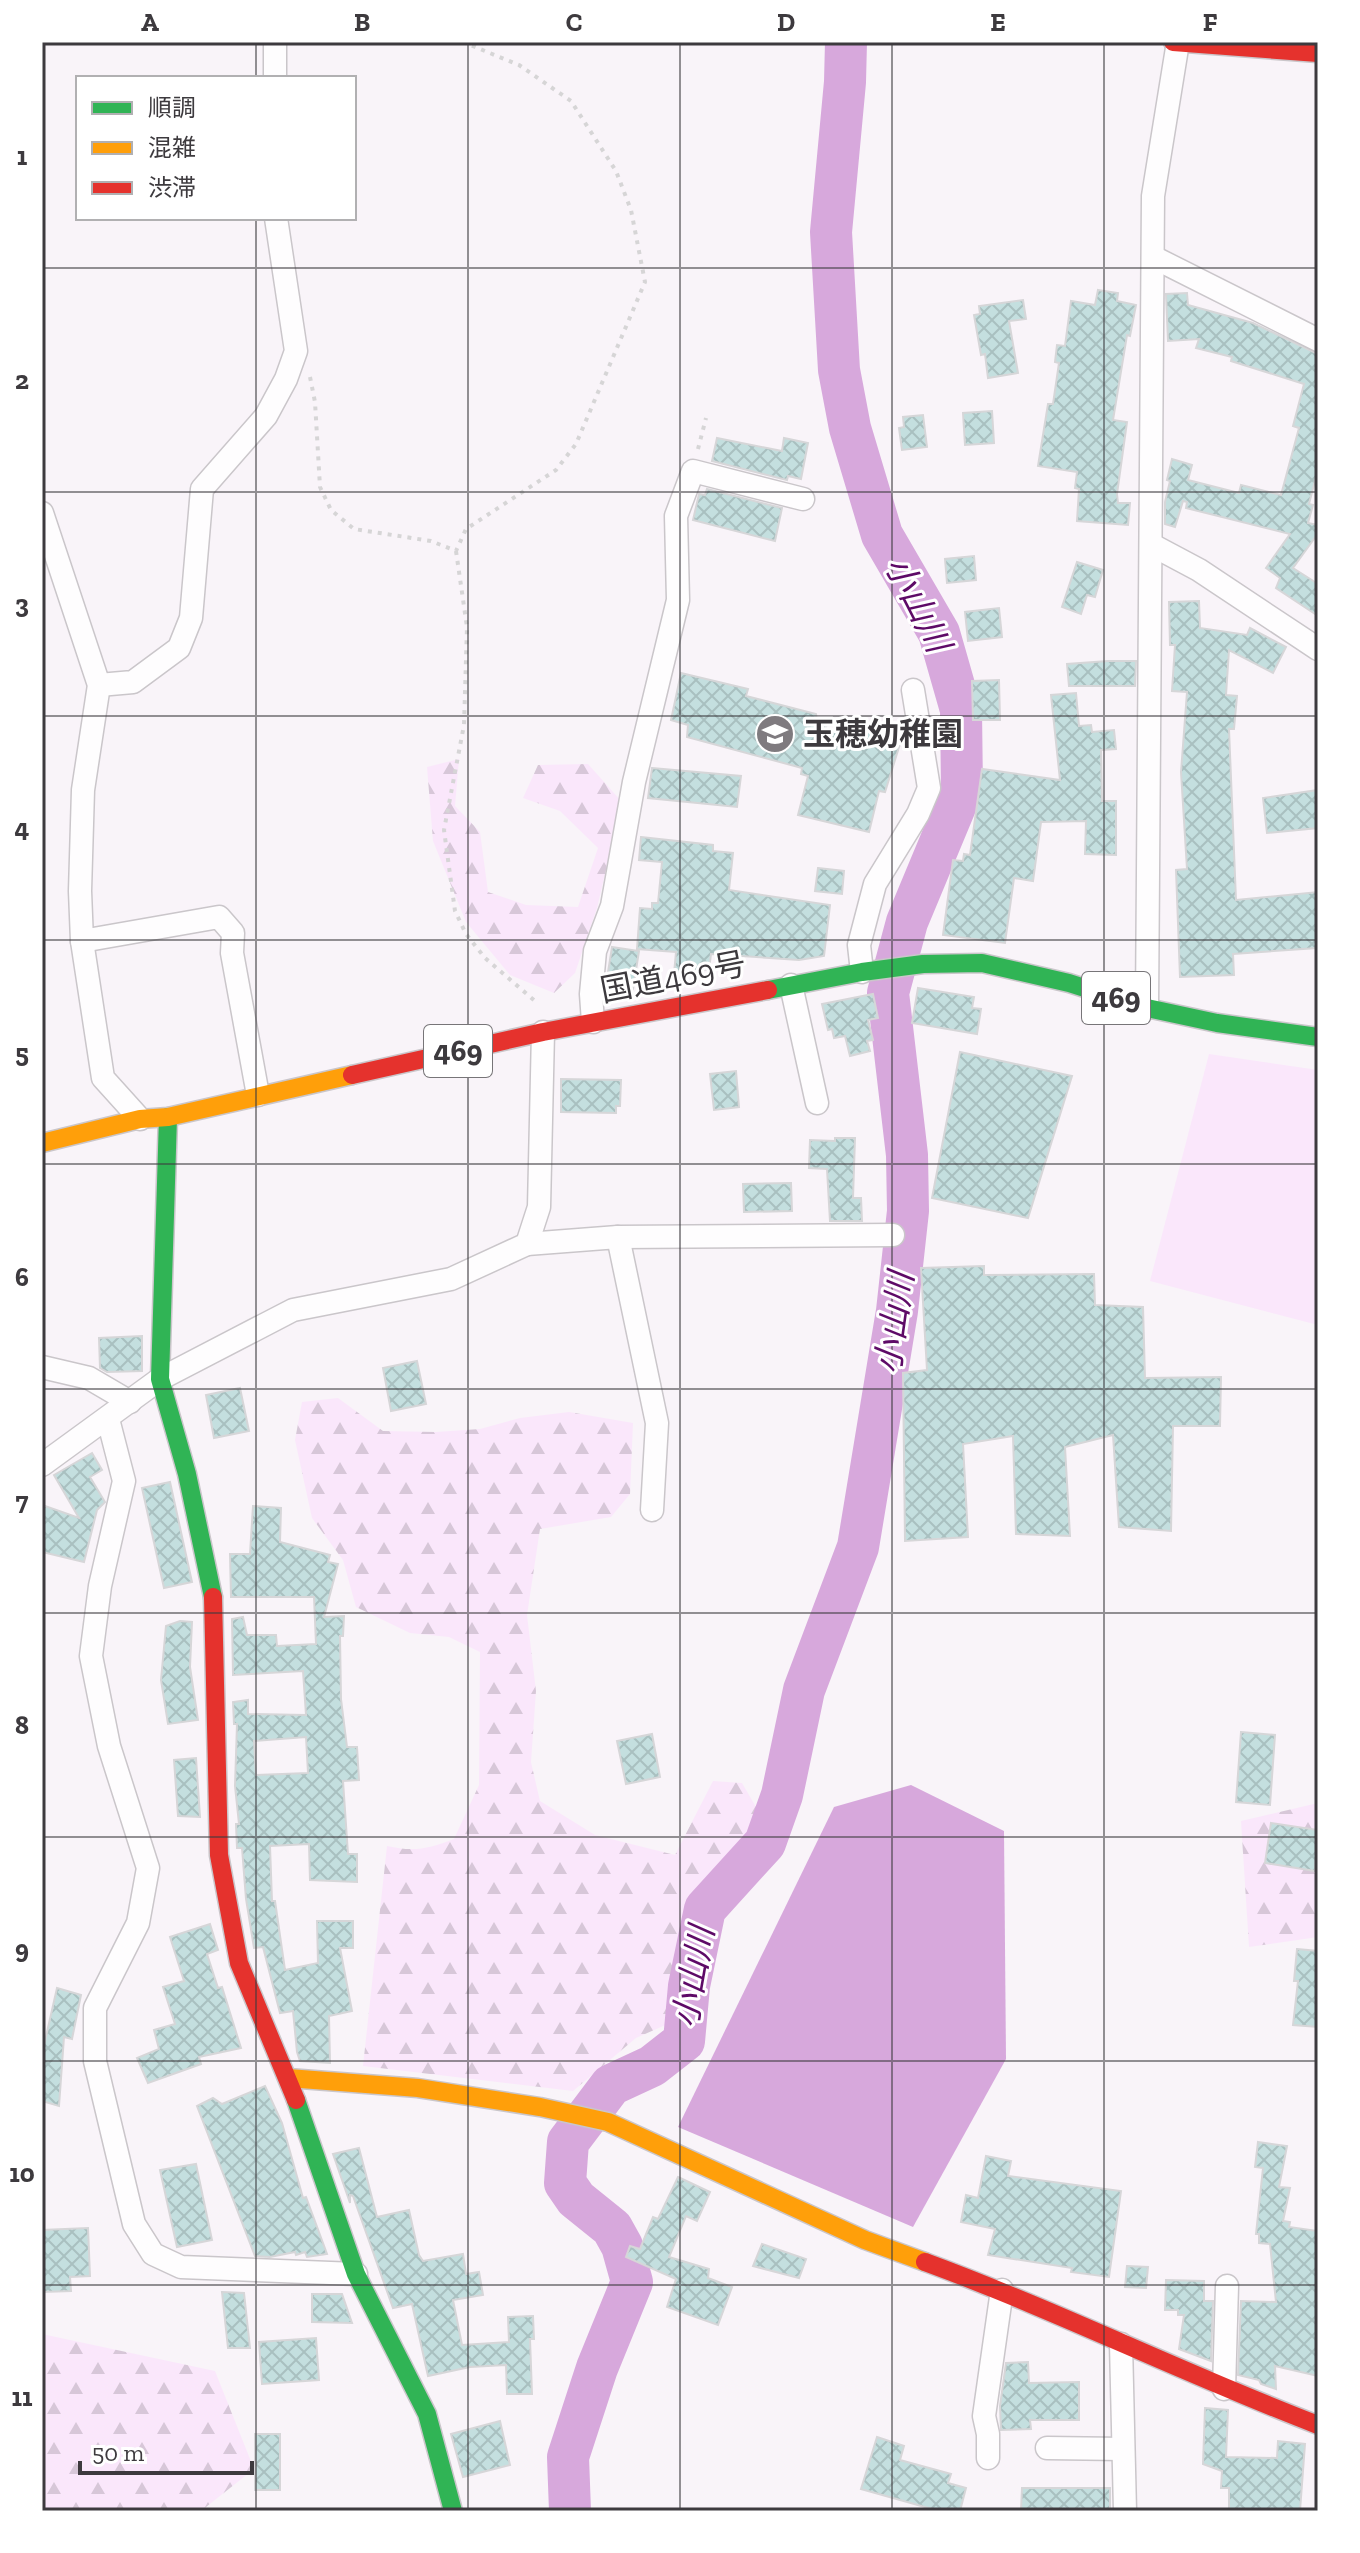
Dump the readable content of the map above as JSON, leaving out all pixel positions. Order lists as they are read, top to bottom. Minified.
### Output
{"streets":{"main road":["国道469号","469"]},"water":["小山川"],"places":{"school or university":["玉穂幼稚園"]},"legend":["順調","混雑","渋滞"],"scale_bar":"50 m","grid":{"columns":["A","B","C","D","E","F"],"rows":["1","2","3","4","5","6","7","8","9","10","11"]}}
